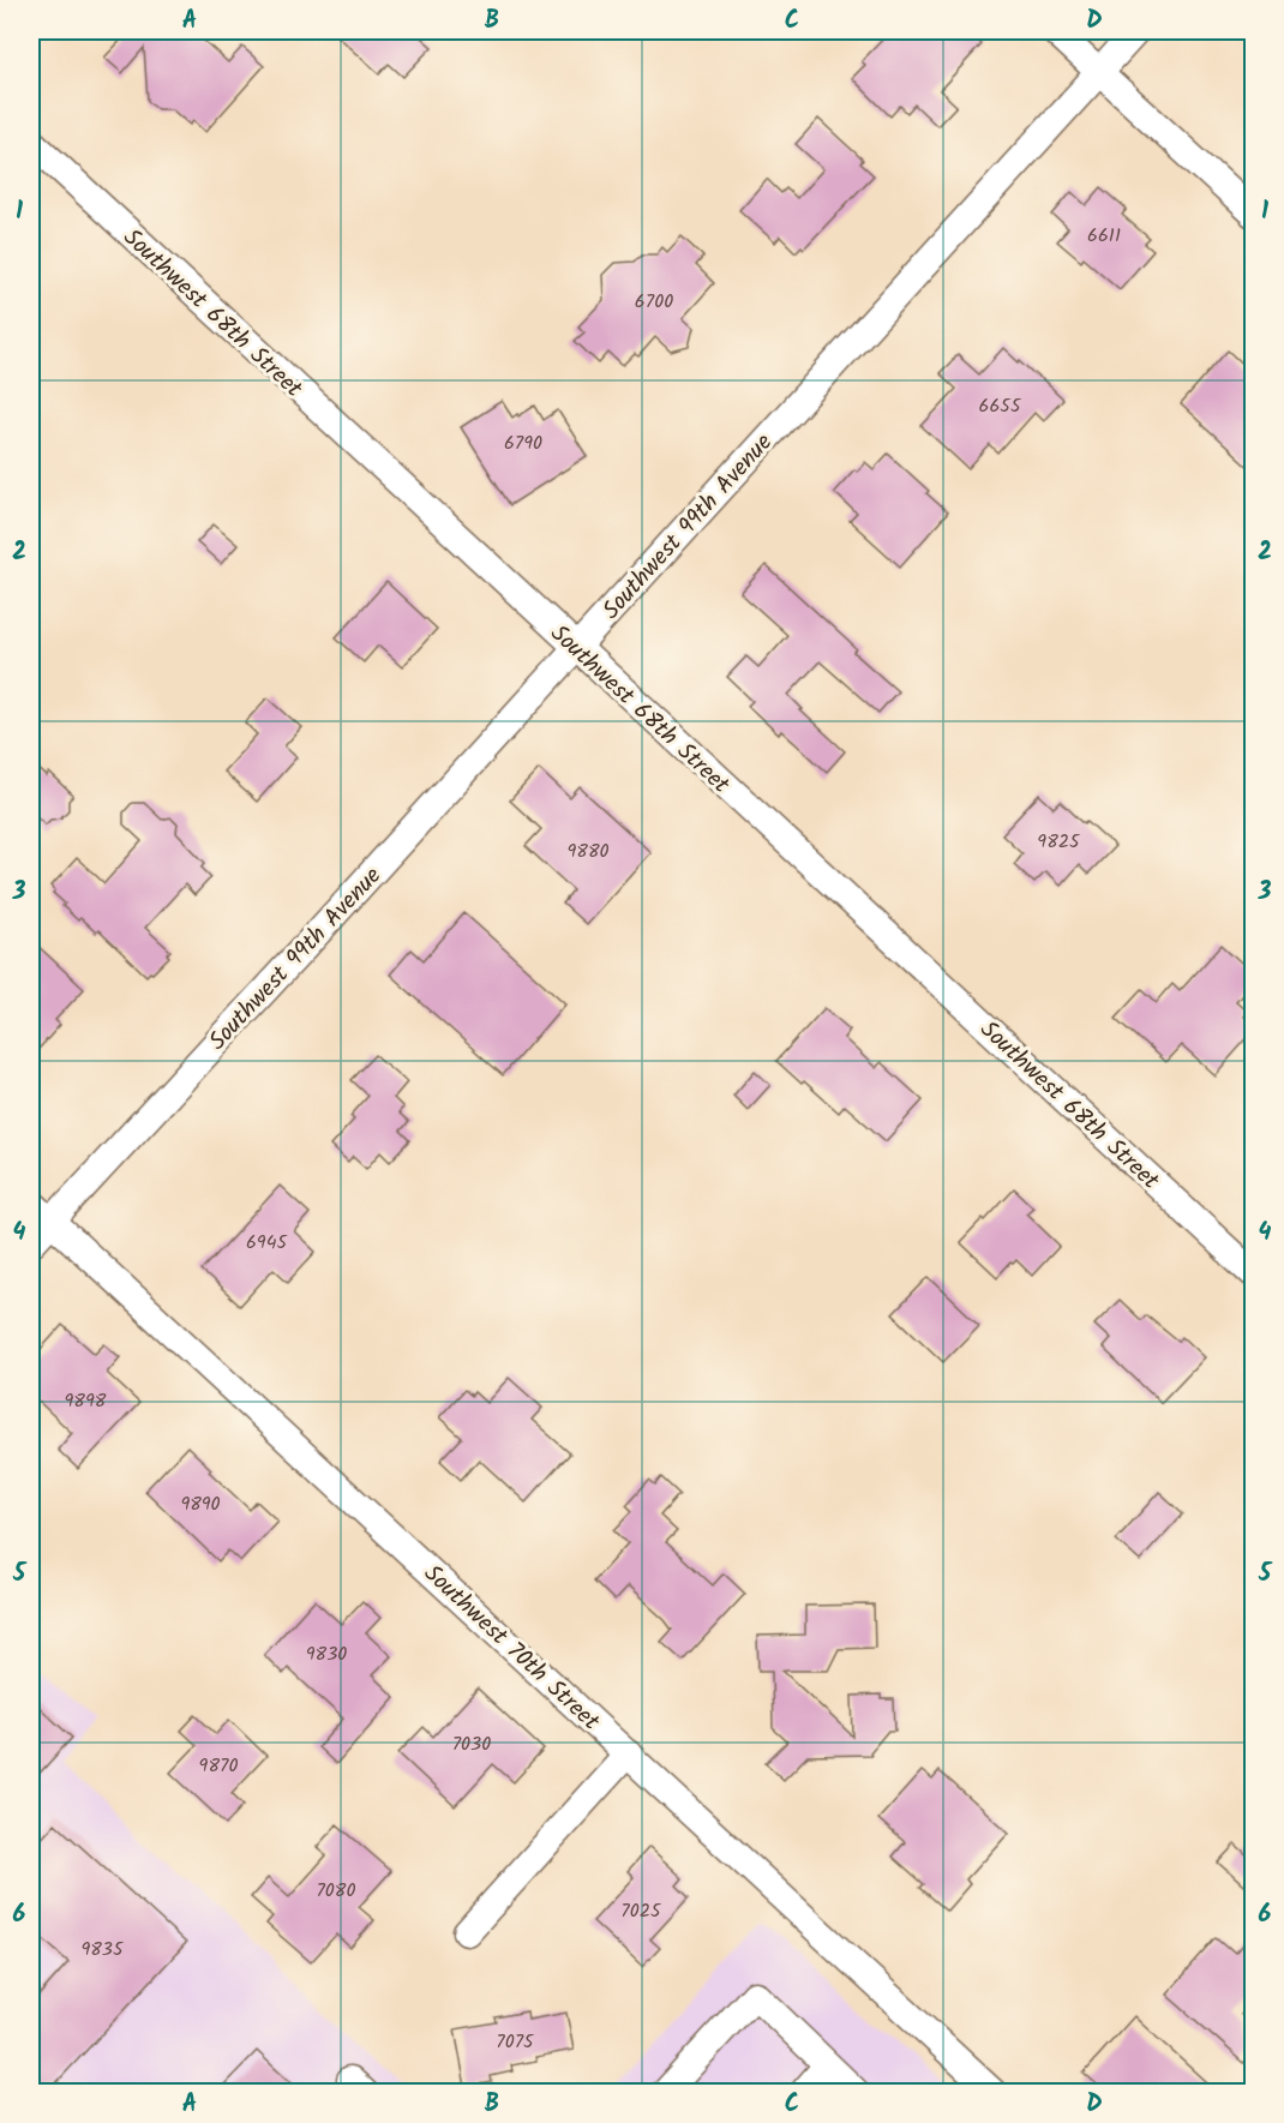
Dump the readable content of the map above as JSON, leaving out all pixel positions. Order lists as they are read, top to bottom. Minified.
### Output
{"streets":{"street":["Southwest 68th Street","Southwest 99th Avenue","Southwest 70th Street"]},"crossings":[["Southwest 68th Street","Southwest 99th Avenue"],["Southwest 99th Avenue","Southwest 70th Street"]],"house_numbers":["6611","6700","6655","6790","9825","9880","6945","9898","9890","9830","7030","9870","7080","7025","9835","7075"],"grid":{"columns":["A","B","C","D"],"rows":["1","2","3","4","5","6"]}}
